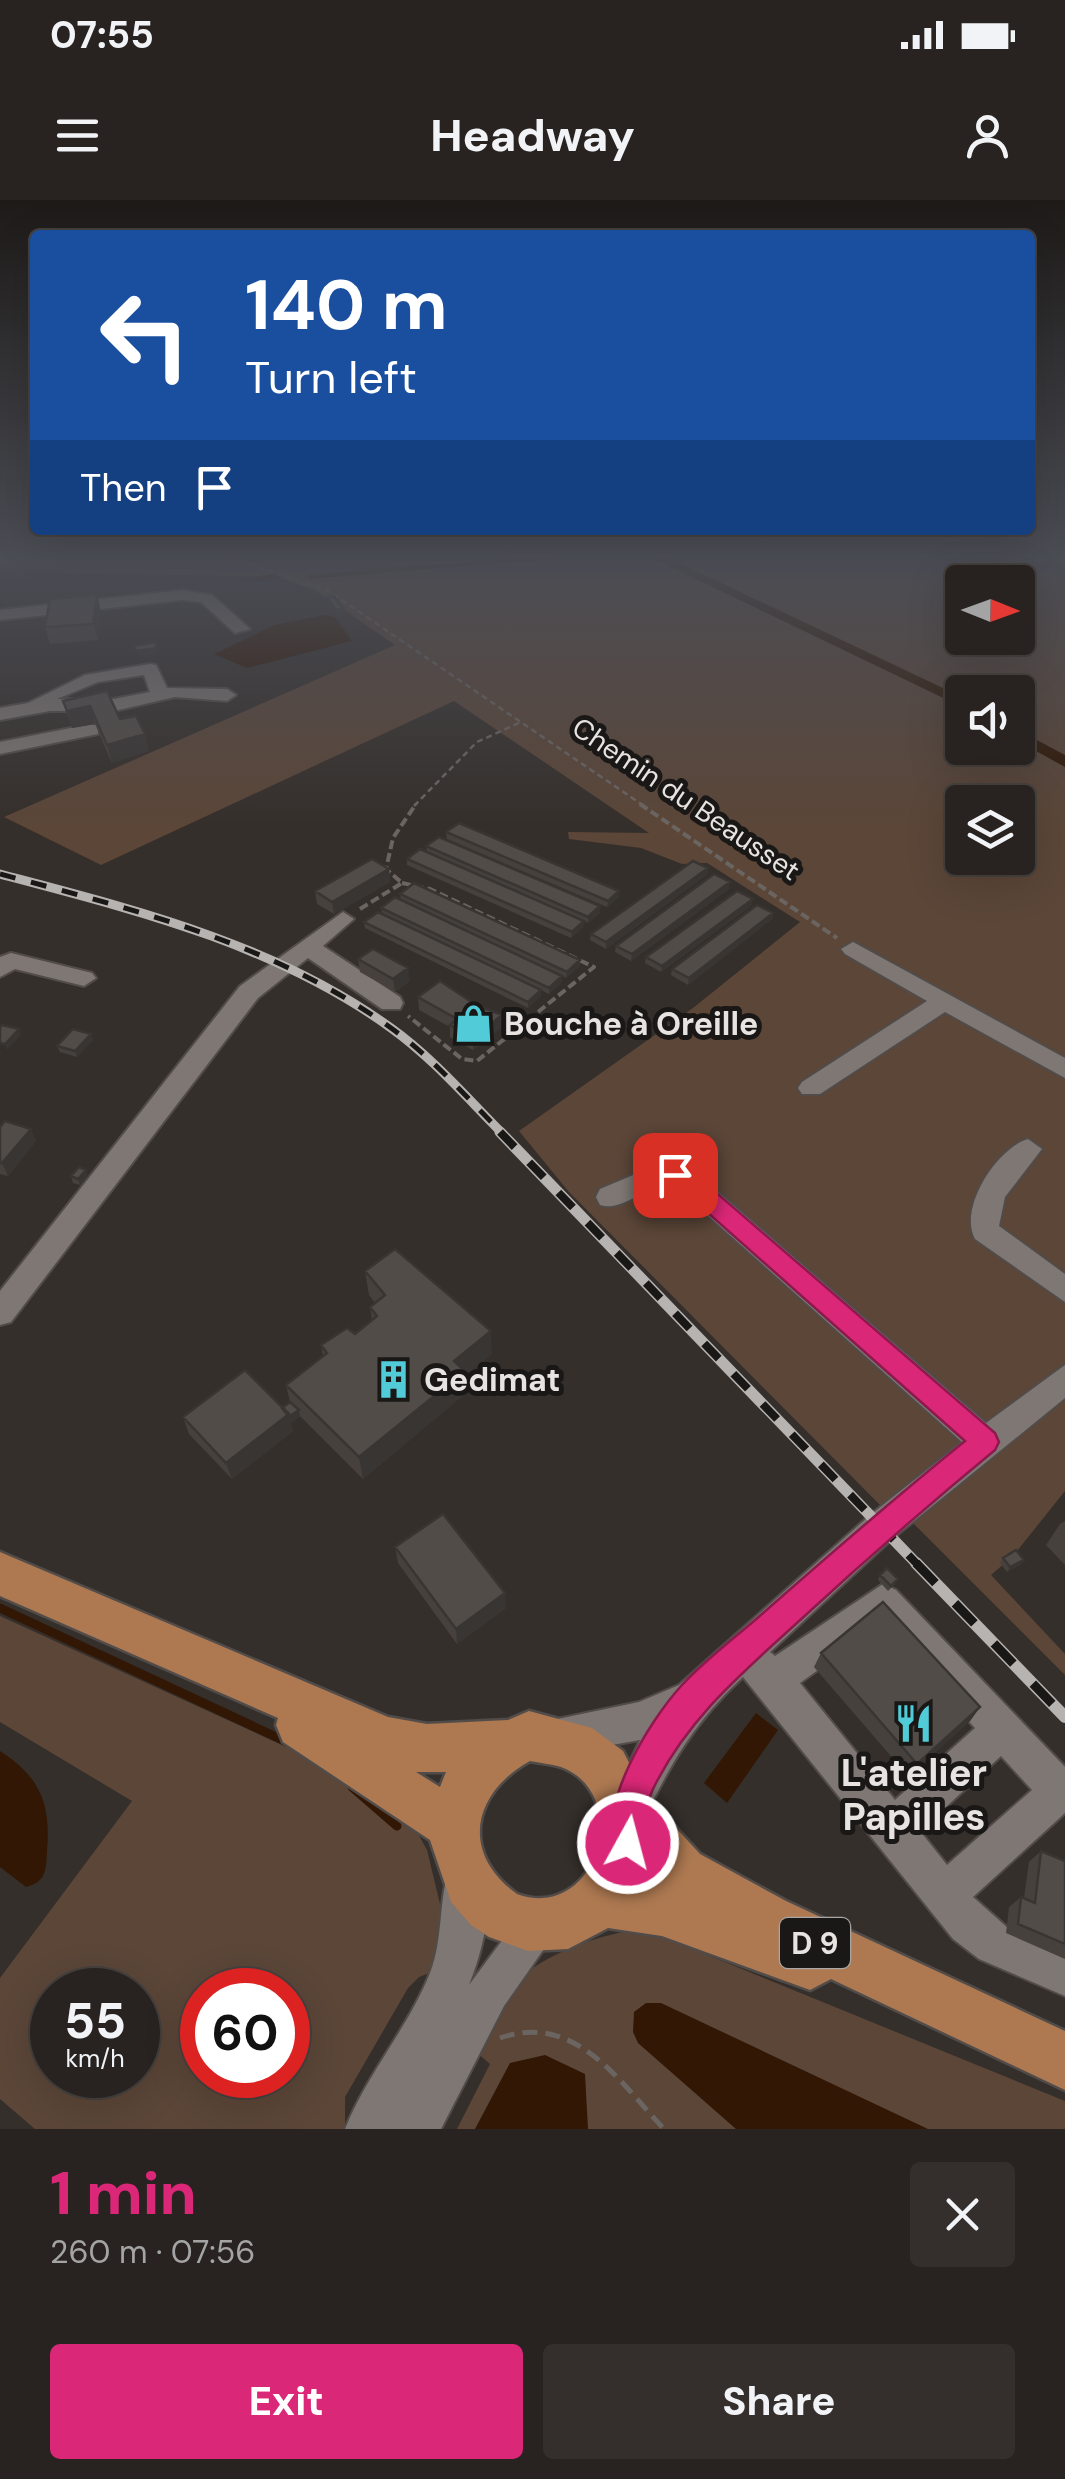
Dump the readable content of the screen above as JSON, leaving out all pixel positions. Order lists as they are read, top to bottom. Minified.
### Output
{"streets":{"main road":["D 9"],"path":["Chemin du Beausset"]},"places":{"shop":["Bouche à Oreille"],"building":["Gedimat"],"restaurant":["L'atelier Papilles"]},"north":"right","page":{"status":"07:55","header":"Headway","turn":["140 m","Turn left"],"then":"Then","speed":"55 km/h","limit":"60","heading":["1 min","260 m · 07:56"],"buttons":["Exit","Share"]}}
